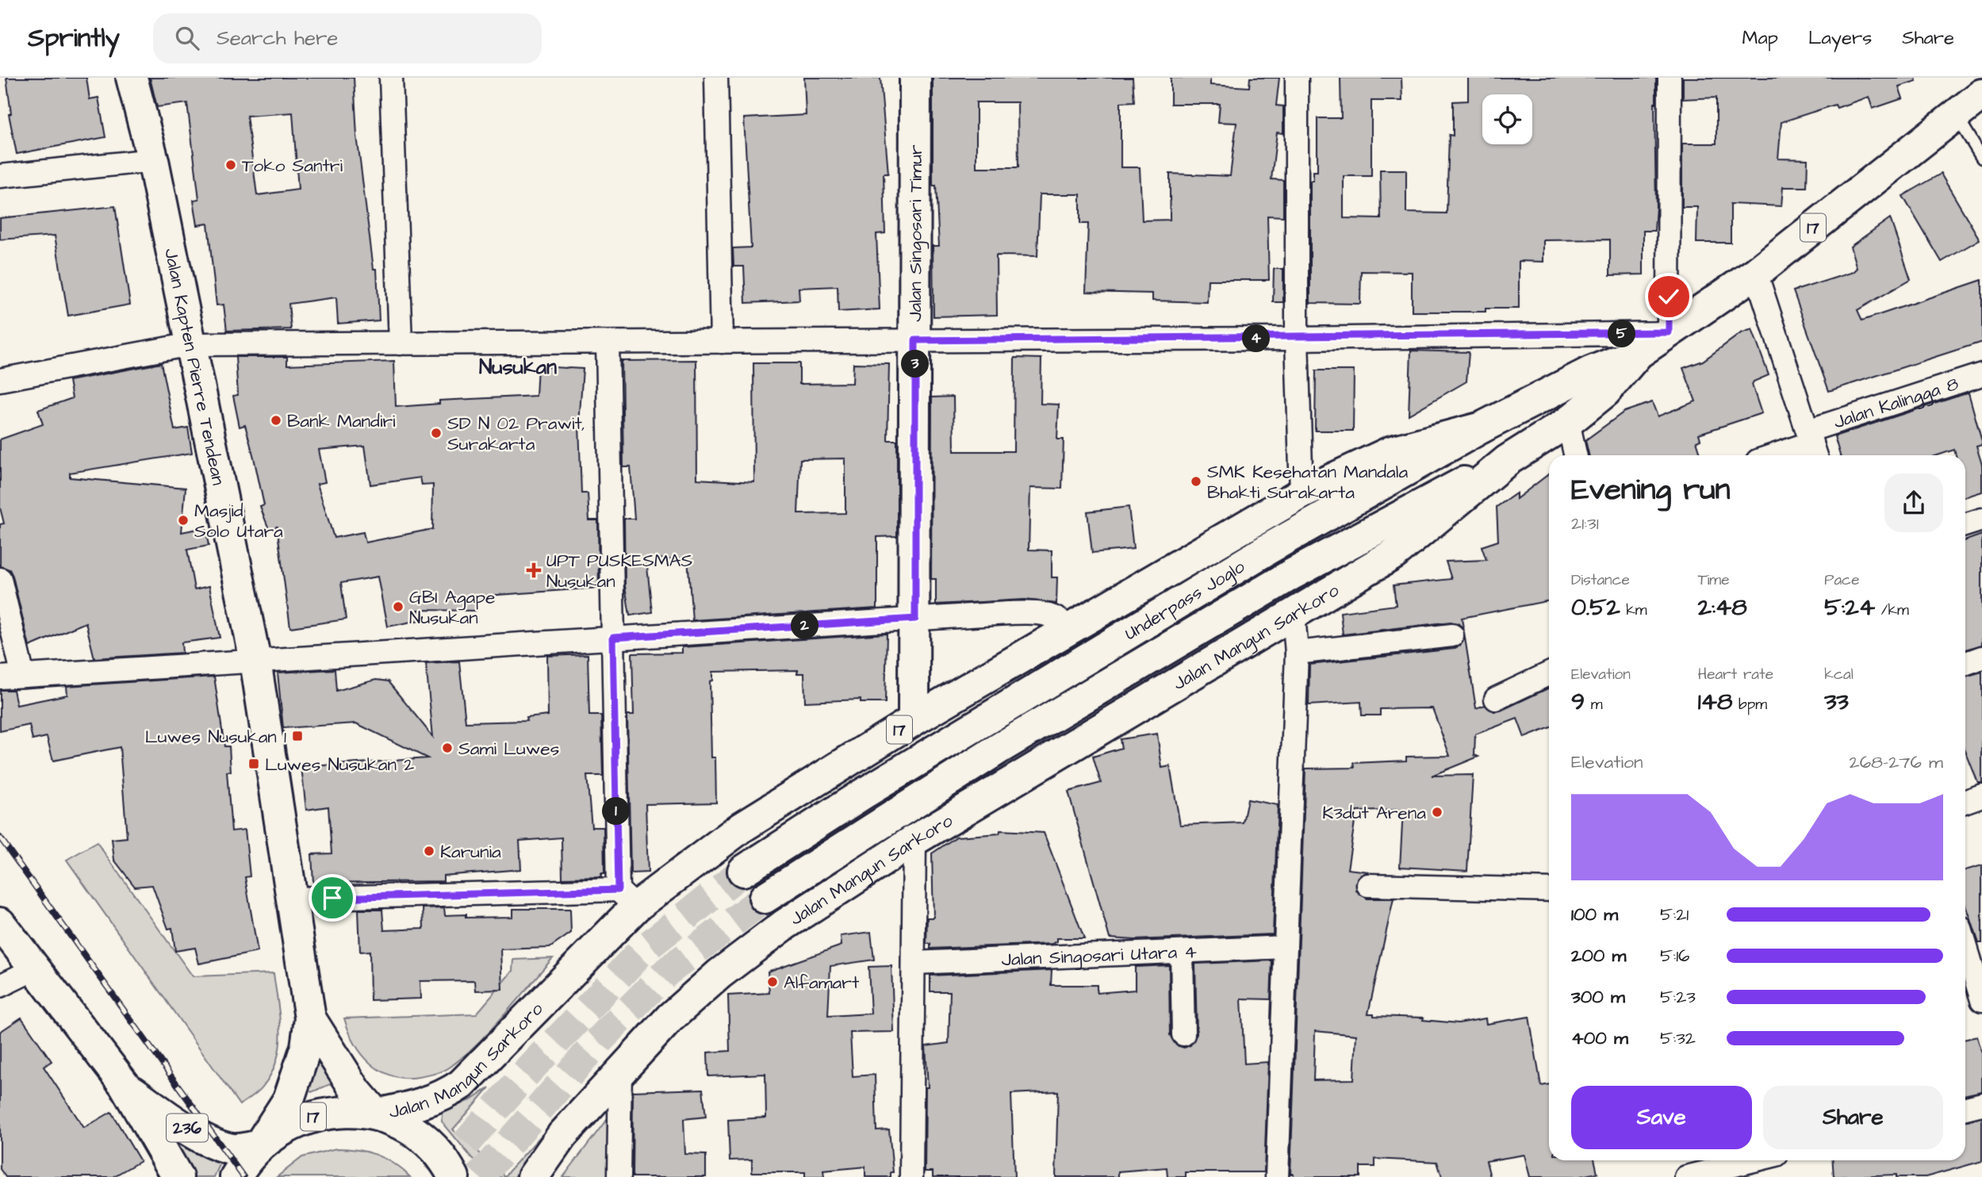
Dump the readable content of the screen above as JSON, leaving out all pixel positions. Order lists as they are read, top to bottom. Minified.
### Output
{"streets":{"main road":["17","Jalan Singosari Timur","Jalan Kapten Pierre Tendean","Underpass Joglo","Jalan Mangun Sarkoro","236"],"street":["Jalan Kalingga 8","Jalan Singosari Utara 4"]},"crossings":[["17","Jalan Kapten Pierre Tendean"],["17","Jalan Mangun Sarkoro"],["17","236"],["Jalan Singosari Timur","Jalan Mangun Sarkoro"],["Jalan Kapten Pierre Tendean","Jalan Mangun Sarkoro"],["Jalan Kapten Pierre Tendean","236"],["Underpass Joglo","Jalan Mangun Sarkoro"]],"districts":["Nusukan"],"places":{"other":["Toko Santri","Bank Mandiri","SD N 02 Prawit, Surakarta","SMK Kesehatan Mandala Bhakti Surakarta","Masjid Solo Utara","GBI Agape Nusukan","Sami Luwes","K3dut Arena","Karunia","Alfamart"],"health":["UPT PUSKESMAS Nusukan"],"transit":["Luwes Nusukan 1","Luwes Nusukan 2"]},"page":{"header":"Sprintly","search":"Search here","nav":["Map","Layers","Share"],"pins":["5","4","3","2","1"],"heading":["Evening run","21:31"],"stats":[["Distance","0.52 km"],["Time","2:48"],["Pace","5:24 /km"],["Elevation","9 m"],["Heart rate","148 bpm"],["kcal","33"]],"chart":["Elevation","268–276 m"],"list":[{"name":"100 m","note":"5:21"},{"name":"200 m","note":"5:16"},{"name":"300 m","note":"5:23"},{"name":"400 m","note":"5:32"}],"buttons":["Save","Share"]}}
